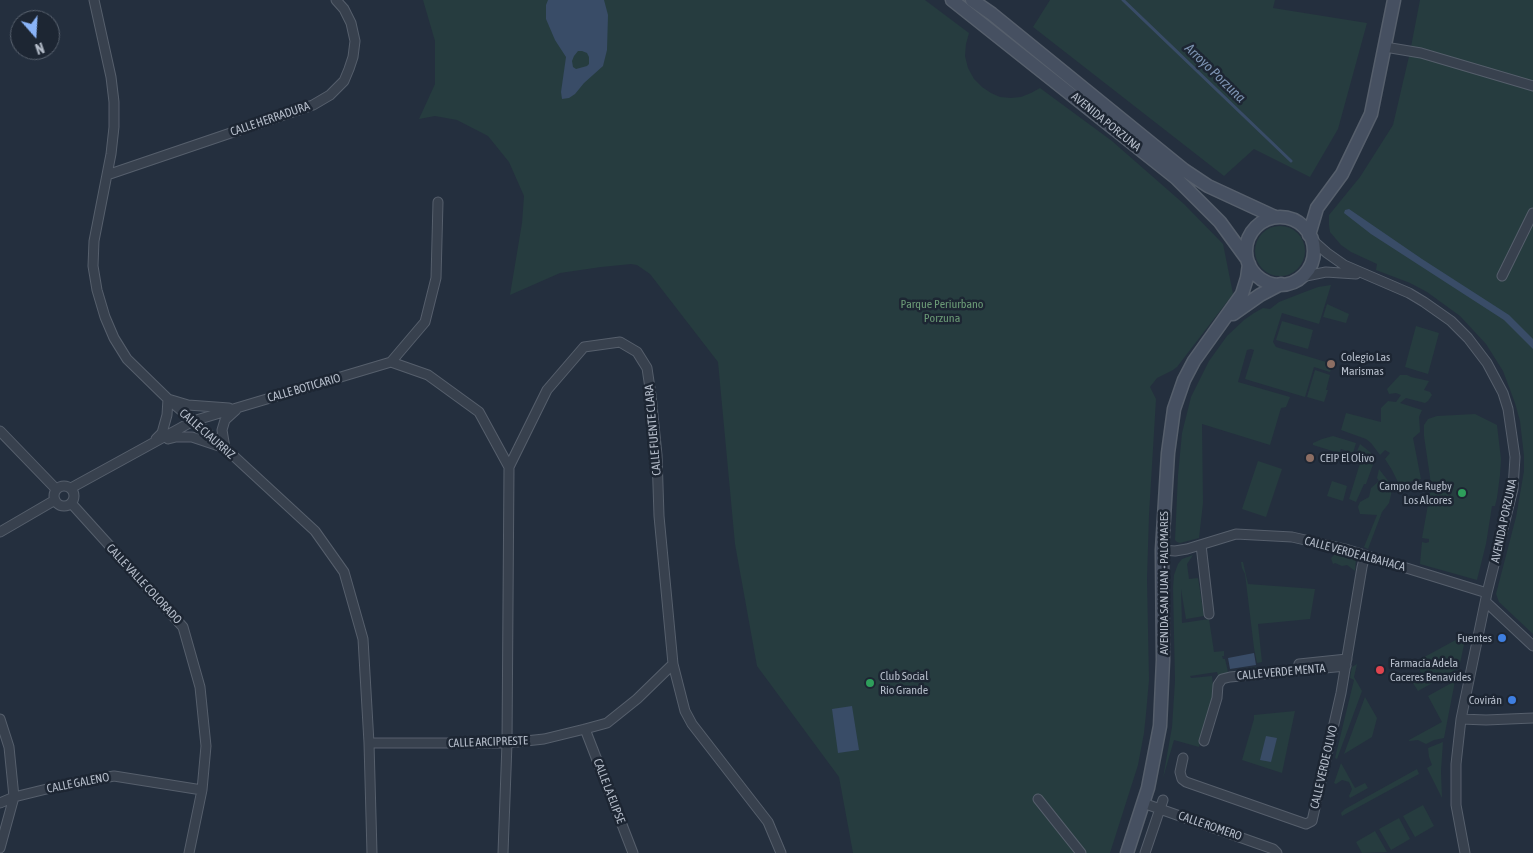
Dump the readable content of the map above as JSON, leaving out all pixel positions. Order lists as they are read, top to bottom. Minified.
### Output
{"streets":{"street":["CALLE HERRADURA","AVENIDA PORZUNA","CALLE BOTICARIO","CALLE FUENTE CLARA","CALLE CIAURRIZ","CALLE VERDE ALBAHACA","AVENIDA SAN JUAN - PALOMARES","CALLE VALLE COLORADO","CALLE VERDE MENTA","CALLE ARCIPRESTE","CALLE VERDE OLIVO","CALLE GALENO","CALLE LA ELIPSE","CALLE ROMERO"]},"crossings":[["CALLE HERRADURA","CALLE CIAURRIZ"],["AVENIDA PORZUNA","CALLE VERDE ALBAHACA"],["CALLE BOTICARIO","CALLE CIAURRIZ"],["CALLE BOTICARIO","CALLE VALLE COLORADO"],["CALLE FUENTE CLARA","CALLE ARCIPRESTE"],["CALLE CIAURRIZ","CALLE ARCIPRESTE"],["CALLE VERDE ALBAHACA","AVENIDA SAN JUAN - PALOMARES"],["CALLE VERDE ALBAHACA","CALLE VERDE OLIVO"],["AVENIDA SAN JUAN - PALOMARES","CALLE ROMERO"],["CALLE VALLE COLORADO","CALLE GALENO"],["CALLE VERDE MENTA","CALLE VERDE OLIVO"],["CALLE ARCIPRESTE","CALLE LA ELIPSE"]],"water":["Arroyo Porzuna"],"parks":["Parque Periurbano Porzuna"],"places":["Colegio Las Marismas","CEIP El Olivo","Campo de Rugby Los Alcores","Fuentes","Farmacia Adela Caceres Benavides","Club Social Rio Grande","Covirán"],"north":"bottom"}
